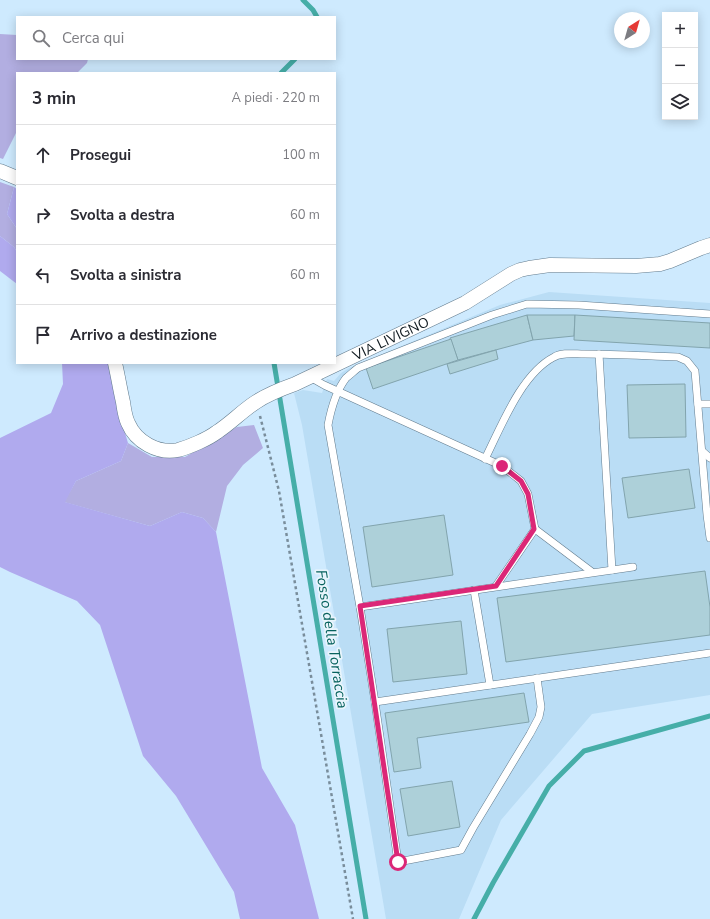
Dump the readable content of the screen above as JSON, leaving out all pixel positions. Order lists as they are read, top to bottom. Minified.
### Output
{"streets":{"street":["VIA LIVIGNO"]},"water":["Fosso della Torraccia"],"north":"top right","page":{"map_buttons":["+","−"],"search":"Cerca qui","heading":["3 min","A piedi · 220 m"],"list":[["Prosegui","100 m"],["Svolta a destra","60 m"],["Svolta a sinistra","60 m"],"Arrivo a destinazione"]}}
